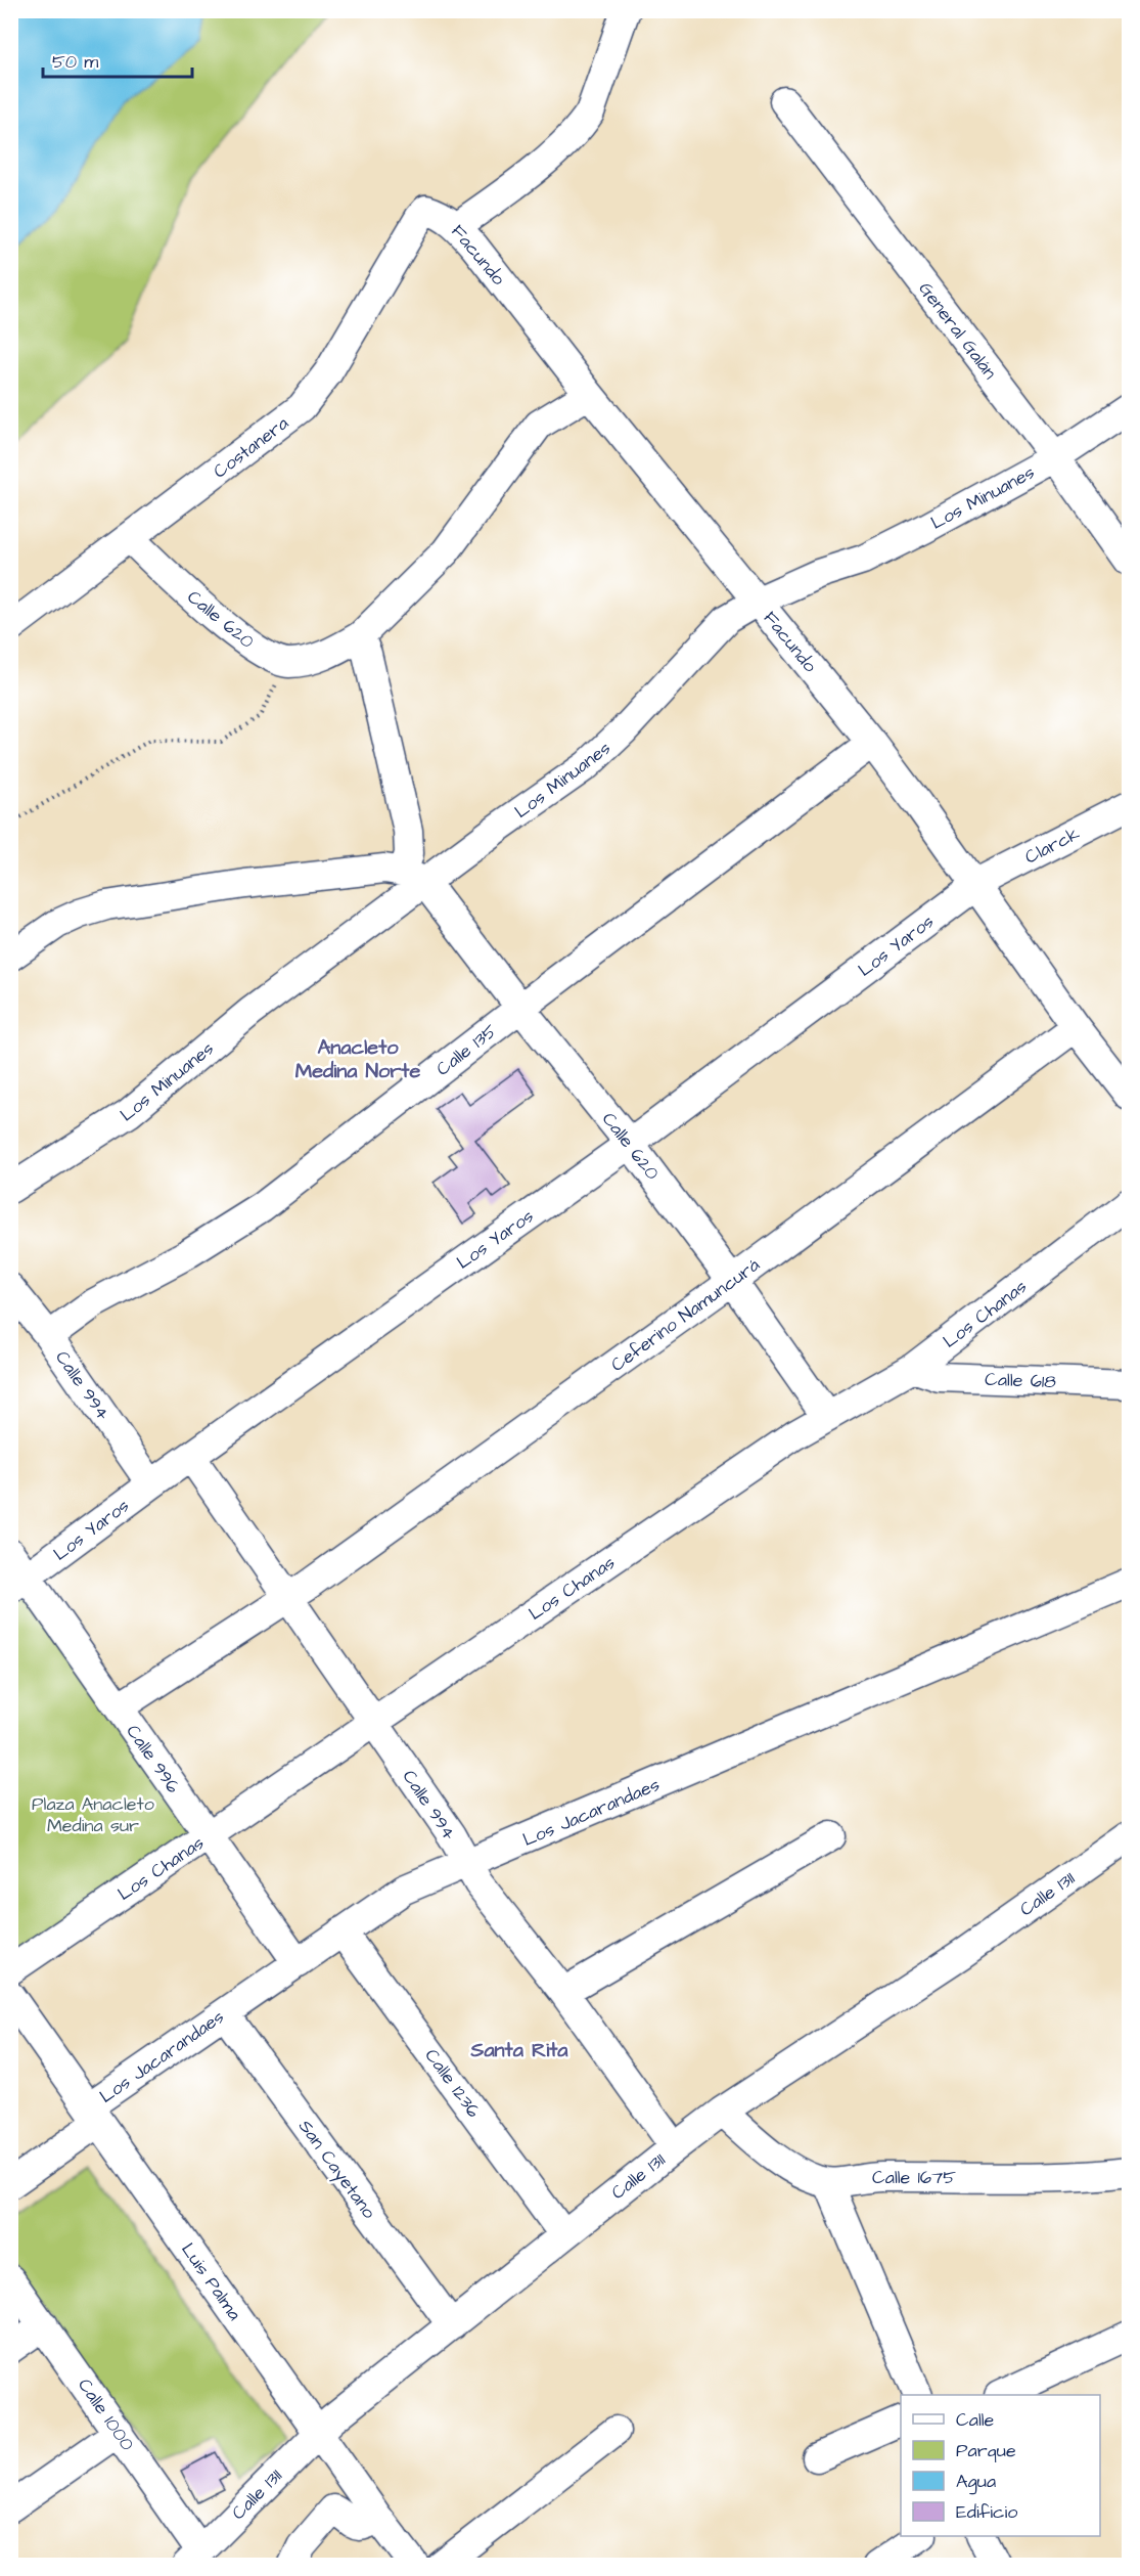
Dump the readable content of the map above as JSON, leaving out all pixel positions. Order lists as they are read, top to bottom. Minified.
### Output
{"streets":{"street":["Facundo","General Galán","Costanera","Los Minuanes","Calle 620","Clarck","Los Yaros","Calle 135","Los Chanas","Ceferino Namuncurá","Calle 618","Calle 994","Calle 996","Los Jacarandaes","Calle 1311","Calle 1236","San Cayetano","Calle 1675","Luis Palma","Calle 1000"]},"crossings":[["Facundo","Costanera"],["Facundo","Los Minuanes"],["Facundo","Clarck"],["Facundo","Los Yaros"],["Facundo","Calle 135"],["Facundo","Ceferino Namuncurá"],["General Galán","Los Minuanes"],["Costanera","Calle 620"],["Los Minuanes","Calle 620"],["Calle 620","Los Yaros"],["Calle 620","Calle 135"],["Calle 620","Los Chanas"],["Calle 620","Ceferino Namuncurá"],["Clarck","Los Yaros"],["Los Yaros","Calle 994"],["Los Yaros","Calle 996"],["Calle 135","Calle 994"],["Los Chanas","Calle 618"],["Los Chanas","Calle 994"],["Los Chanas","Calle 996"],["Ceferino Namuncurá","Calle 994"],["Ceferino Namuncurá","Calle 996"],["Calle 994","Los Jacarandaes"],["Calle 994","Calle 1311"],["Calle 996","Los Jacarandaes"],["Los Jacarandaes","Calle 1236"],["Los Jacarandaes","San Cayetano"],["Los Jacarandaes","Luis Palma"],["Calle 1311","Calle 1236"],["Calle 1311","San Cayetano"],["Calle 1311","Calle 1675"],["Calle 1311","Luis Palma"],["Calle 1311","Calle 1000"]],"districts":["Anacleto Medina Norte","Santa Rita"],"parks":["Plaza Anacleto Medina sur"],"legend":["Calle","Parque","Agua","Edificio"],"scale_bar":"50 m"}
